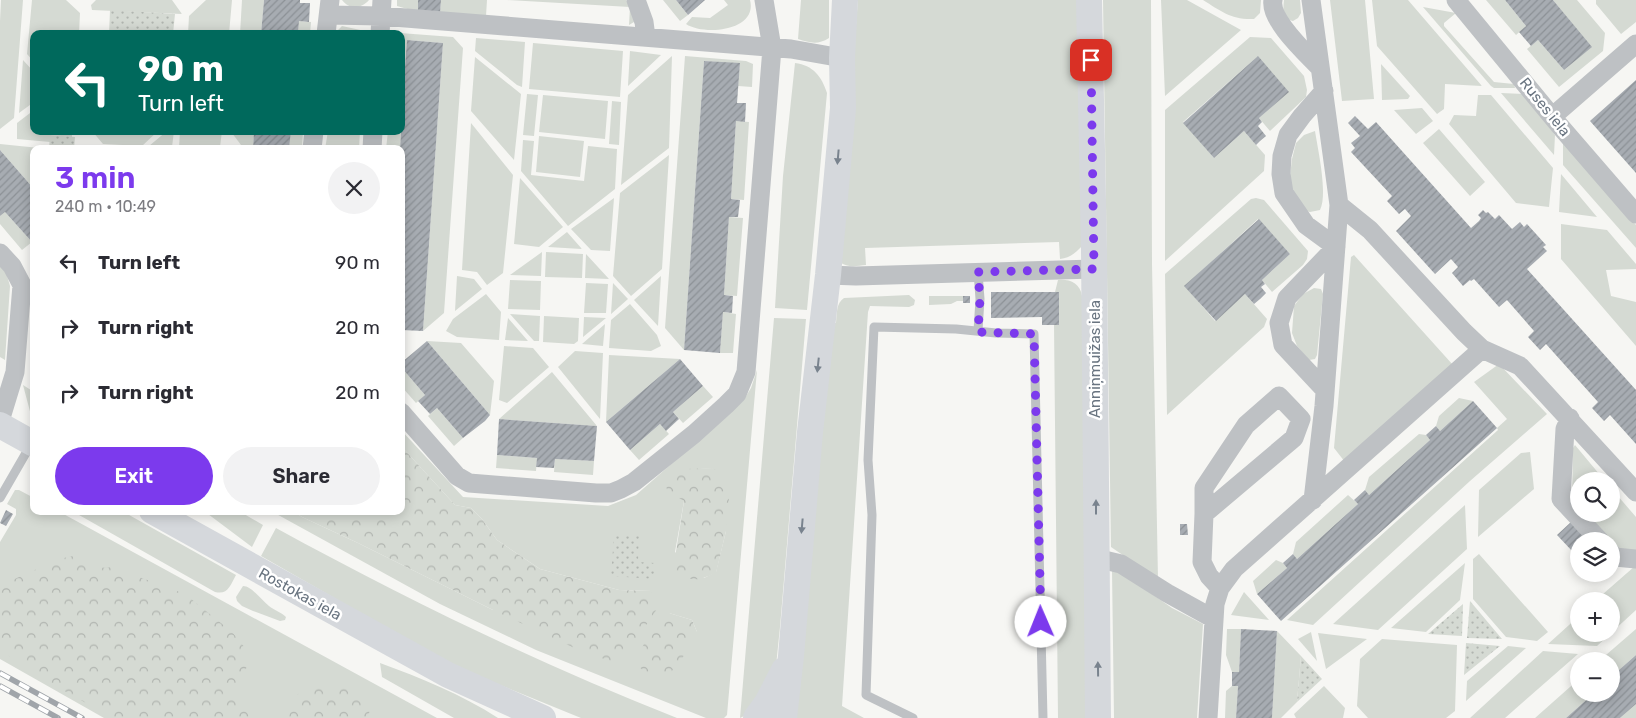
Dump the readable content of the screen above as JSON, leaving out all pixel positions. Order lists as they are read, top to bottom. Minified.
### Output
{"streets":{"street":["Ruses iela","Anniņmuižas iela","Rostokas iela"]},"page":{"turn":["90 m","Turn left"],"heading":["3 min","240 m · 10:49"],"list":[{"name":"Turn left","value":"90 m"},{"name":"Turn right","value":"20 m"},{"name":"Turn right","value":"20 m"}],"buttons":["Exit","Share"],"map_buttons":["+","−"]}}
